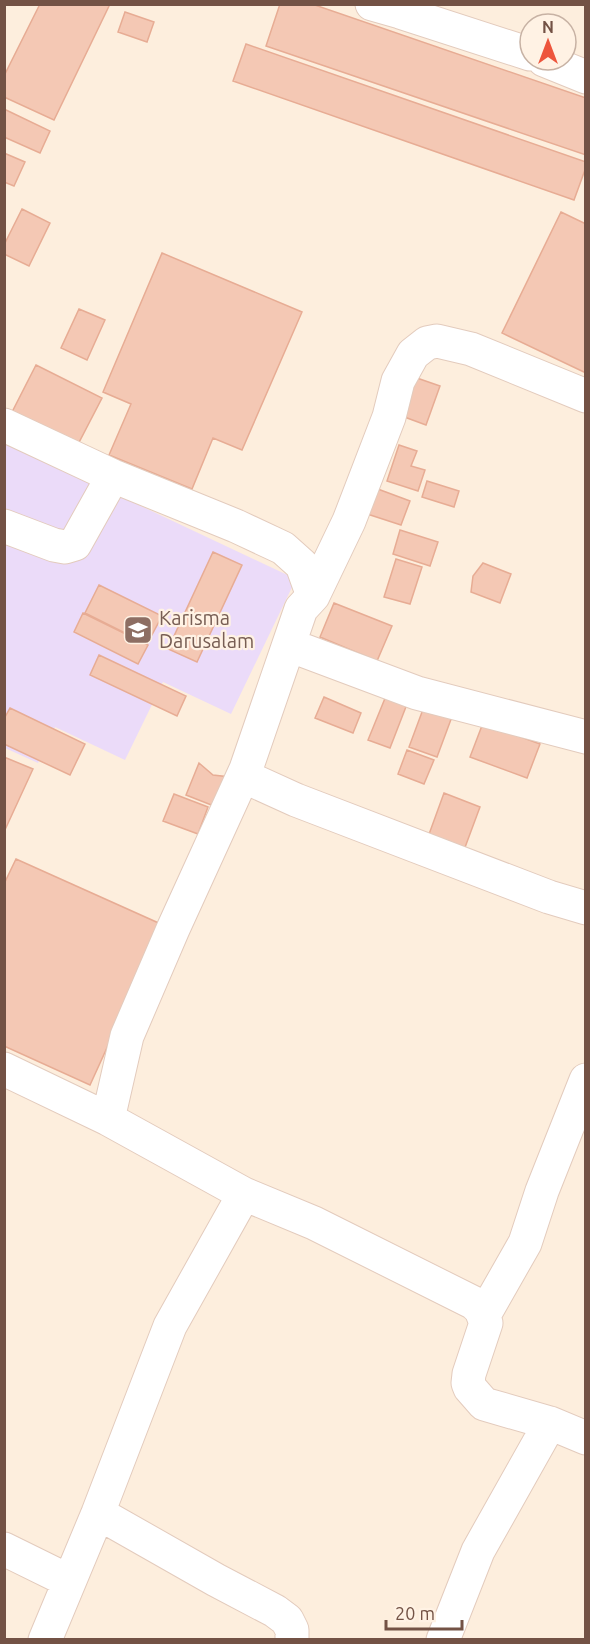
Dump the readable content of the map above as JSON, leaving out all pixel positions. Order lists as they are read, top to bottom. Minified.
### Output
{"places":{"school or university":["Karisma Darusalam"]},"scale_bar":"20 m","north":"top"}
